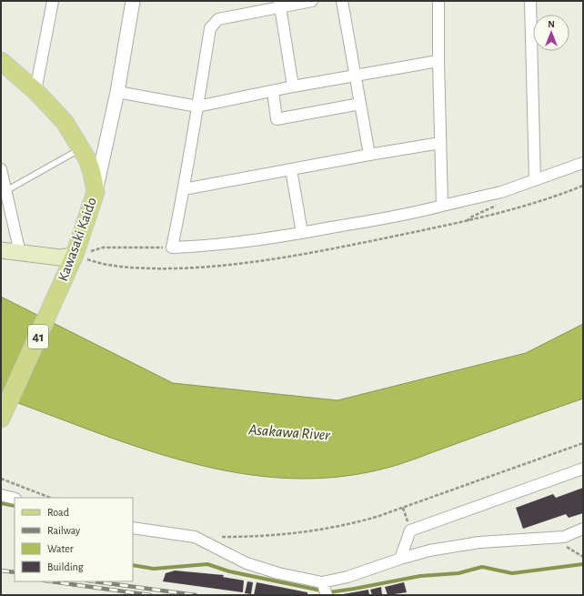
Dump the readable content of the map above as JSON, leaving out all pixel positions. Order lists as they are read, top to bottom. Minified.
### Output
{"streets":{"main road":["Kawasaki Kaido","41"]},"water":["Asakawa River"],"legend":["Road","Railway","Water","Building"],"north":"top"}
